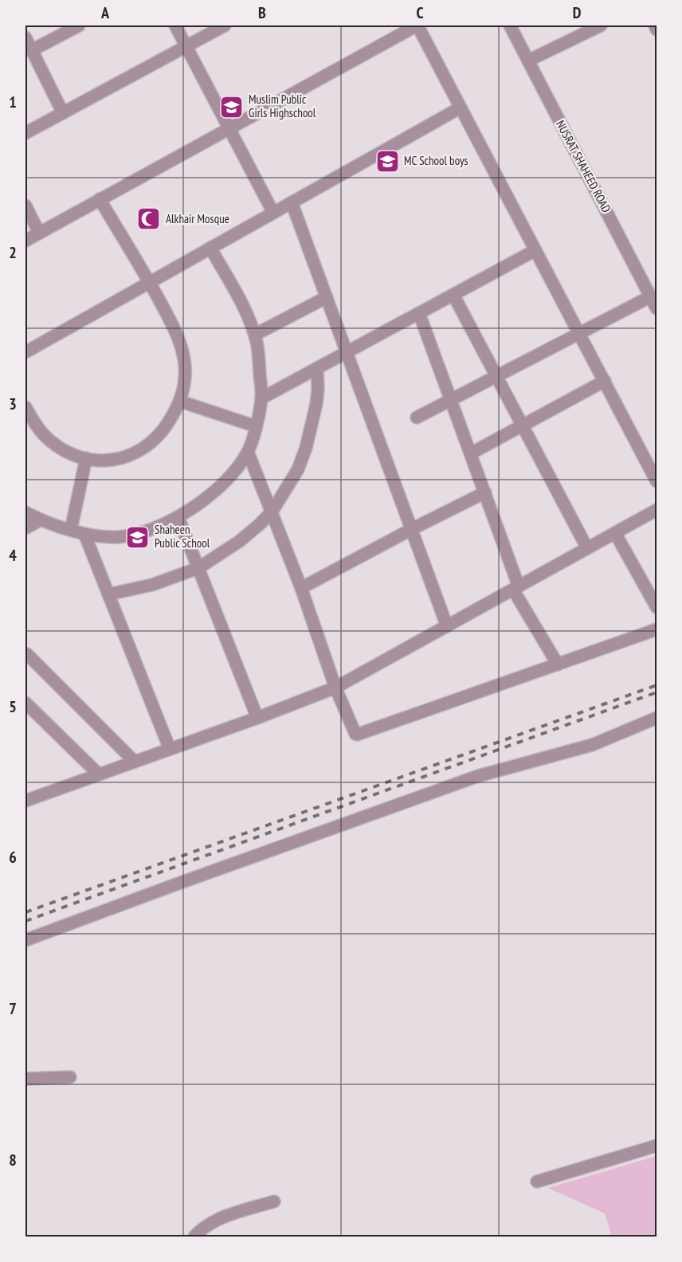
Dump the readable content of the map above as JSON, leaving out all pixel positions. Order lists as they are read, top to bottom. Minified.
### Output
{"streets":{"street":["NUSRAT SHAHEED ROAD"]},"places":{"school or university":["Muslim Public Girls Highschool","MC School boys","Shaheen Public School"],"mosque":["Alkhair Mosque"]},"grid":{"columns":["A","B","C","D"],"rows":["1","2","3","4","5","6","7","8"]}}
